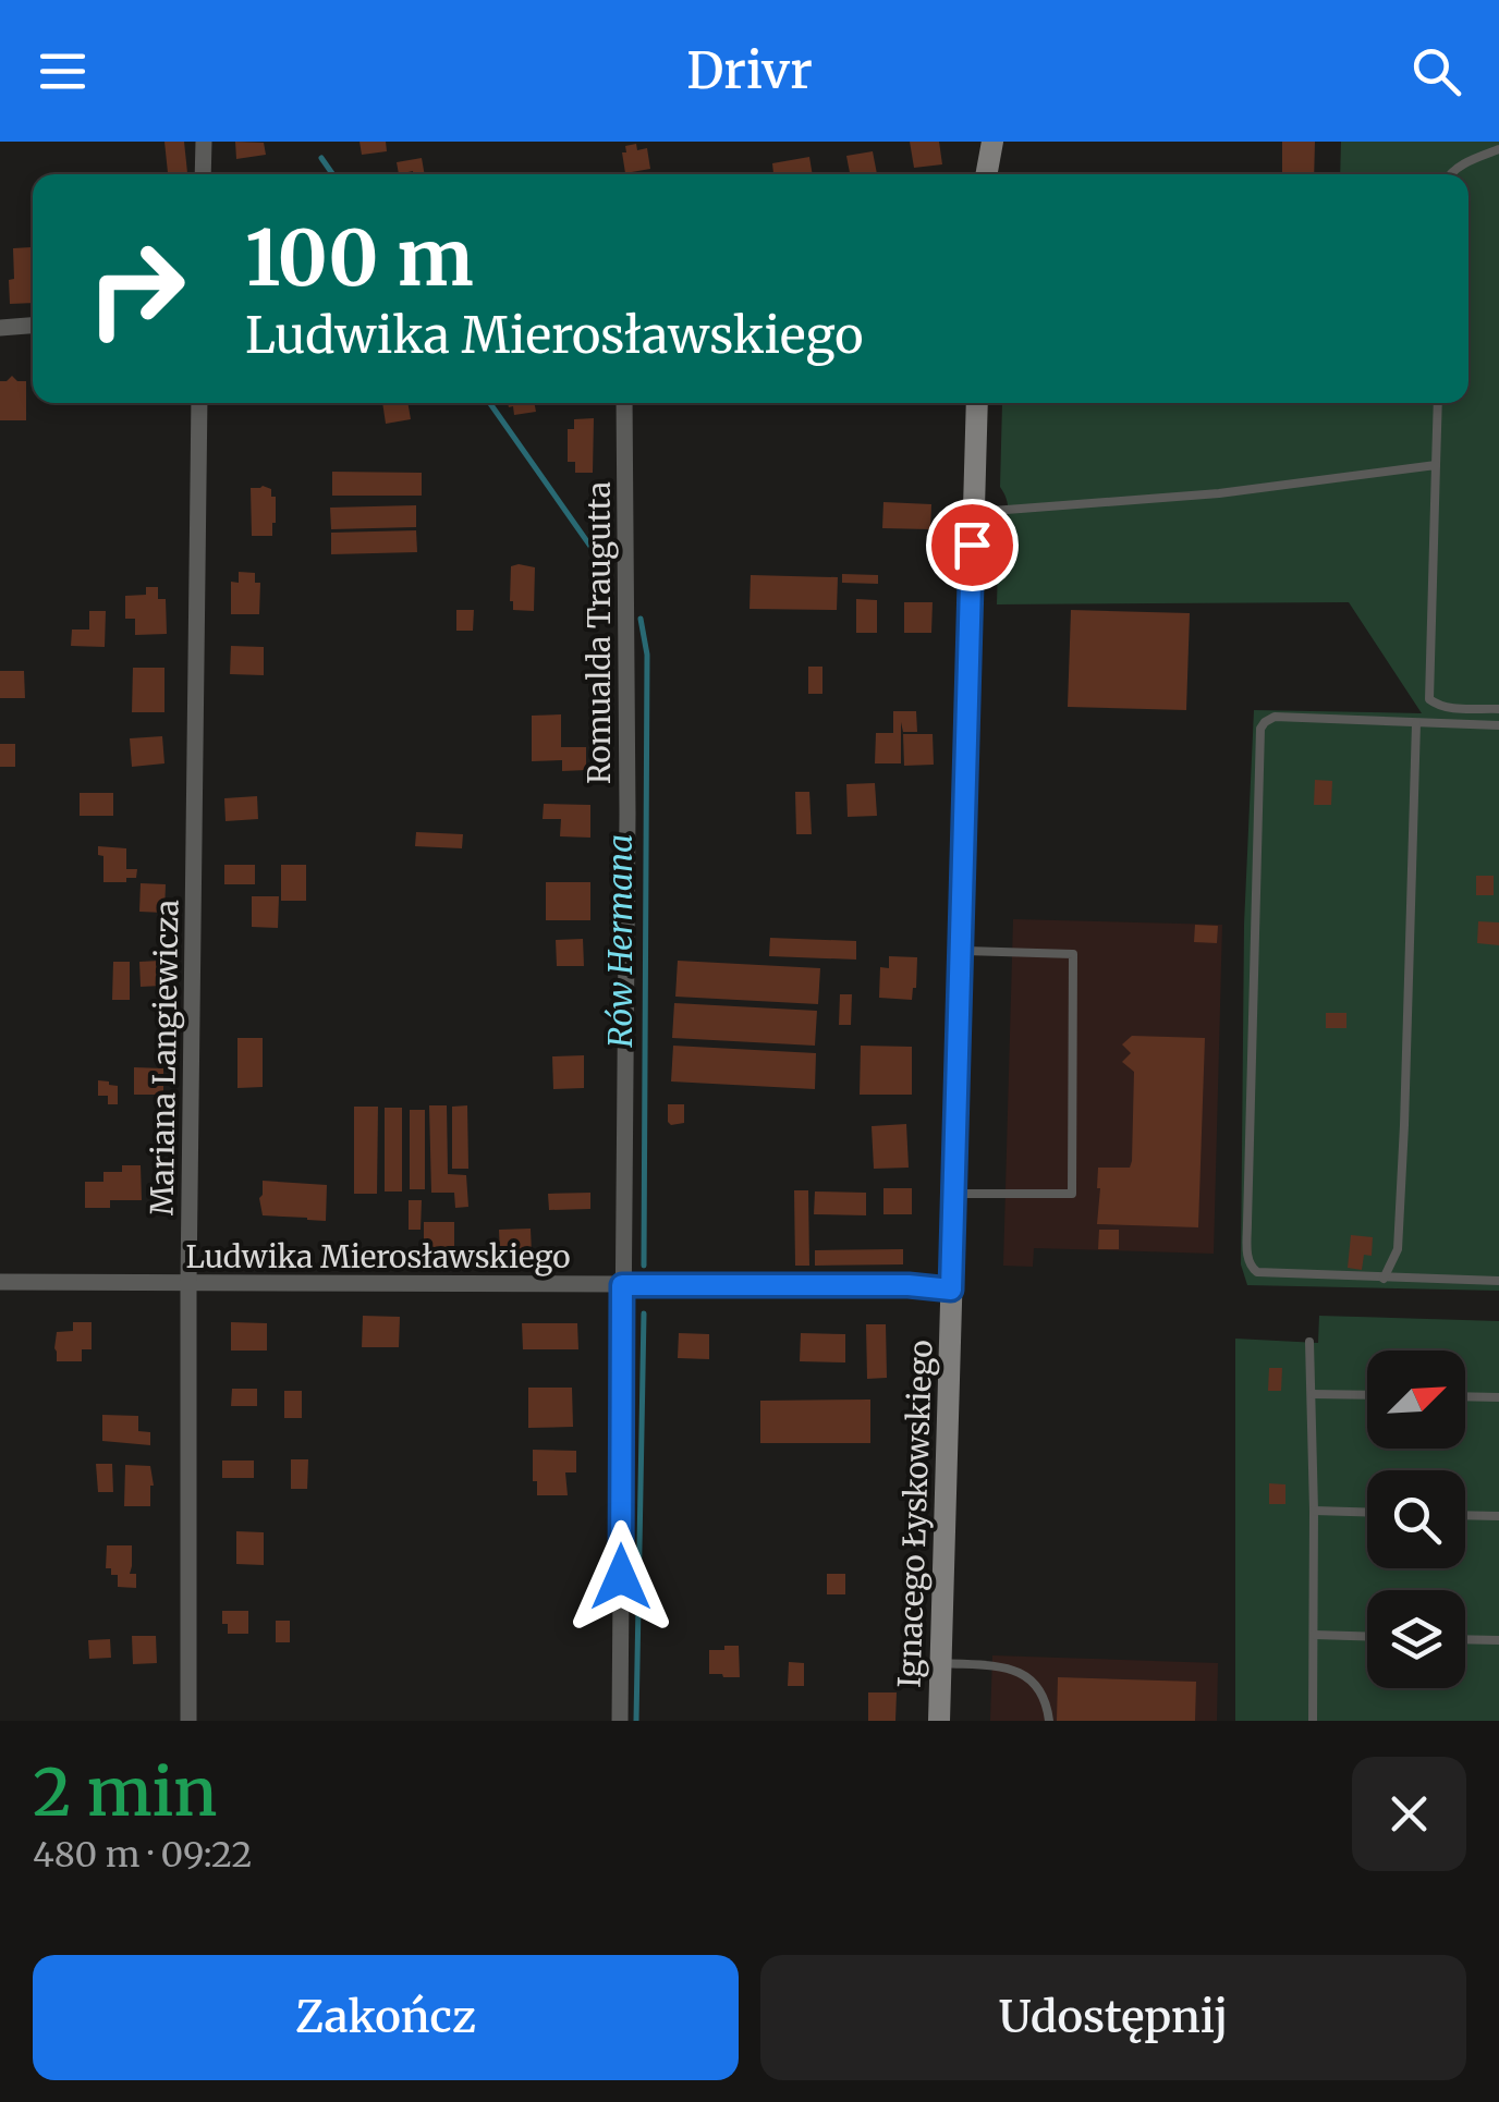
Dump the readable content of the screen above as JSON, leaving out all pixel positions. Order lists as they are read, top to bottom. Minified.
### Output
{"streets":{"street":["Romualda Traugutta","Mariana Langiewicza","Ludwika Mierosławskiego","Ignacego Łyskowskiego"]},"crossings":[["Romualda Traugutta","Ludwika Mierosławskiego"],["Mariana Langiewicza","Ludwika Mierosławskiego"],["Ludwika Mierosławskiego","Ignacego Łyskowskiego"]],"water":["Rów Hermana"],"north":"top right","page":{"header":"Drivr","turn":["100 m","Ludwika Mierosławskiego"],"heading":["2 min","480 m · 09:22"],"buttons":["Zakończ","Udostępnij"]}}
